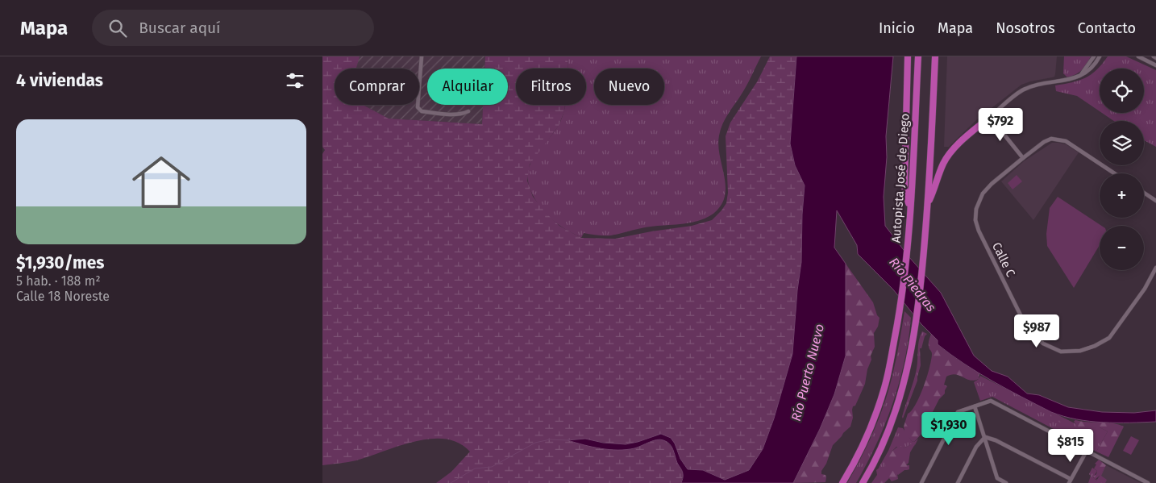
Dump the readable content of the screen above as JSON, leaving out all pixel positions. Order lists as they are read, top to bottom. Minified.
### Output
{"streets":{"highway":["Autopista José de Diego"],"street":["Calle C"]},"water":["Río Piedras","Río Puerto Nuevo"],"page":{"header":"Mapa","search":"Buscar aquí","nav":["Inicio","Mapa","Nosotros","Contacto"],"heading":"4 viviendas","map_buttons":["+","−"],"chip":["Comprar","Alquilar","Filtros","Nuevo"],"list":[{"name":"$1,930/mes","note":"5 hab. · 188 m² · Calle 18 Noreste"}],"price":["$792","$987","$1,930","$815"]}}
